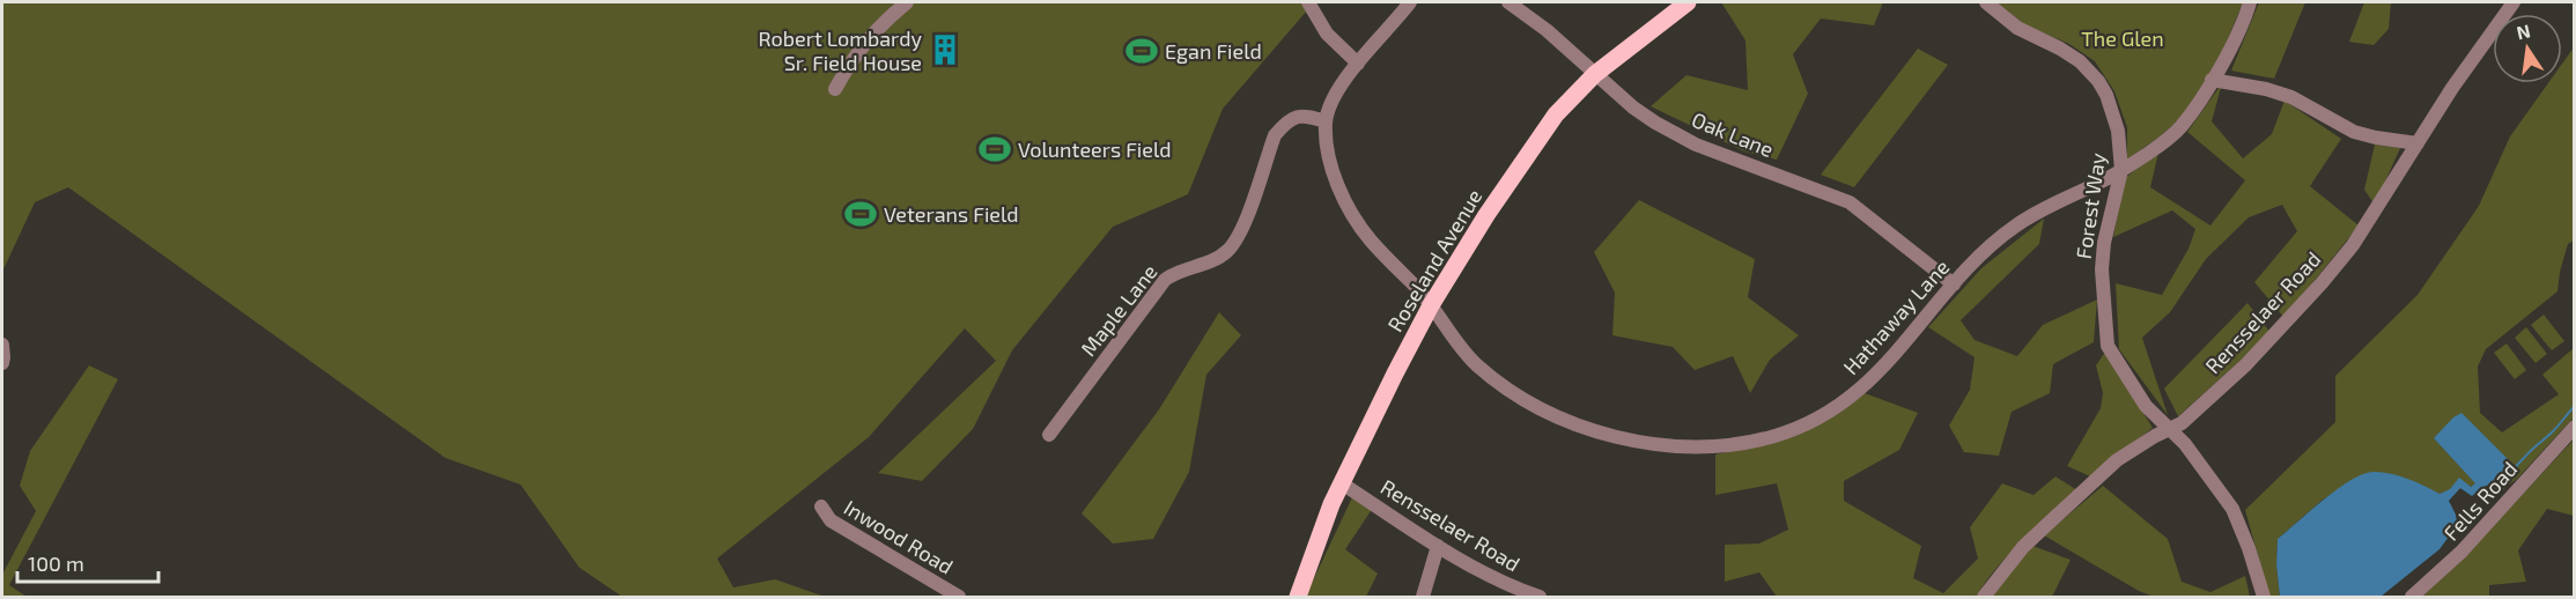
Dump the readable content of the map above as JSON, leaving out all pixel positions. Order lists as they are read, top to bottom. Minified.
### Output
{"streets":{"main road":["Roseland Avenue"],"street":["Oak Lane","Forest Way","Maple Lane","Rensselaer Road","Hathaway Lane","Fells Road","Inwood Road"]},"crossings":[["Oak Lane","Roseland Avenue"],["Oak Lane","Hathaway Lane"],["Forest Way","Rensselaer Road"],["Forest Way","Hathaway Lane"],["Roseland Avenue","Rensselaer Road"],["Roseland Avenue","Hathaway Lane"],["Maple Lane","Hathaway Lane"]],"parks":["The Glen"],"places":{"building":["Robert Lombardy Sr. Field House"],"sports":["Egan Field","Volunteers Field","Veterans Field"]},"scale_bar":"100 m","north":"top"}
